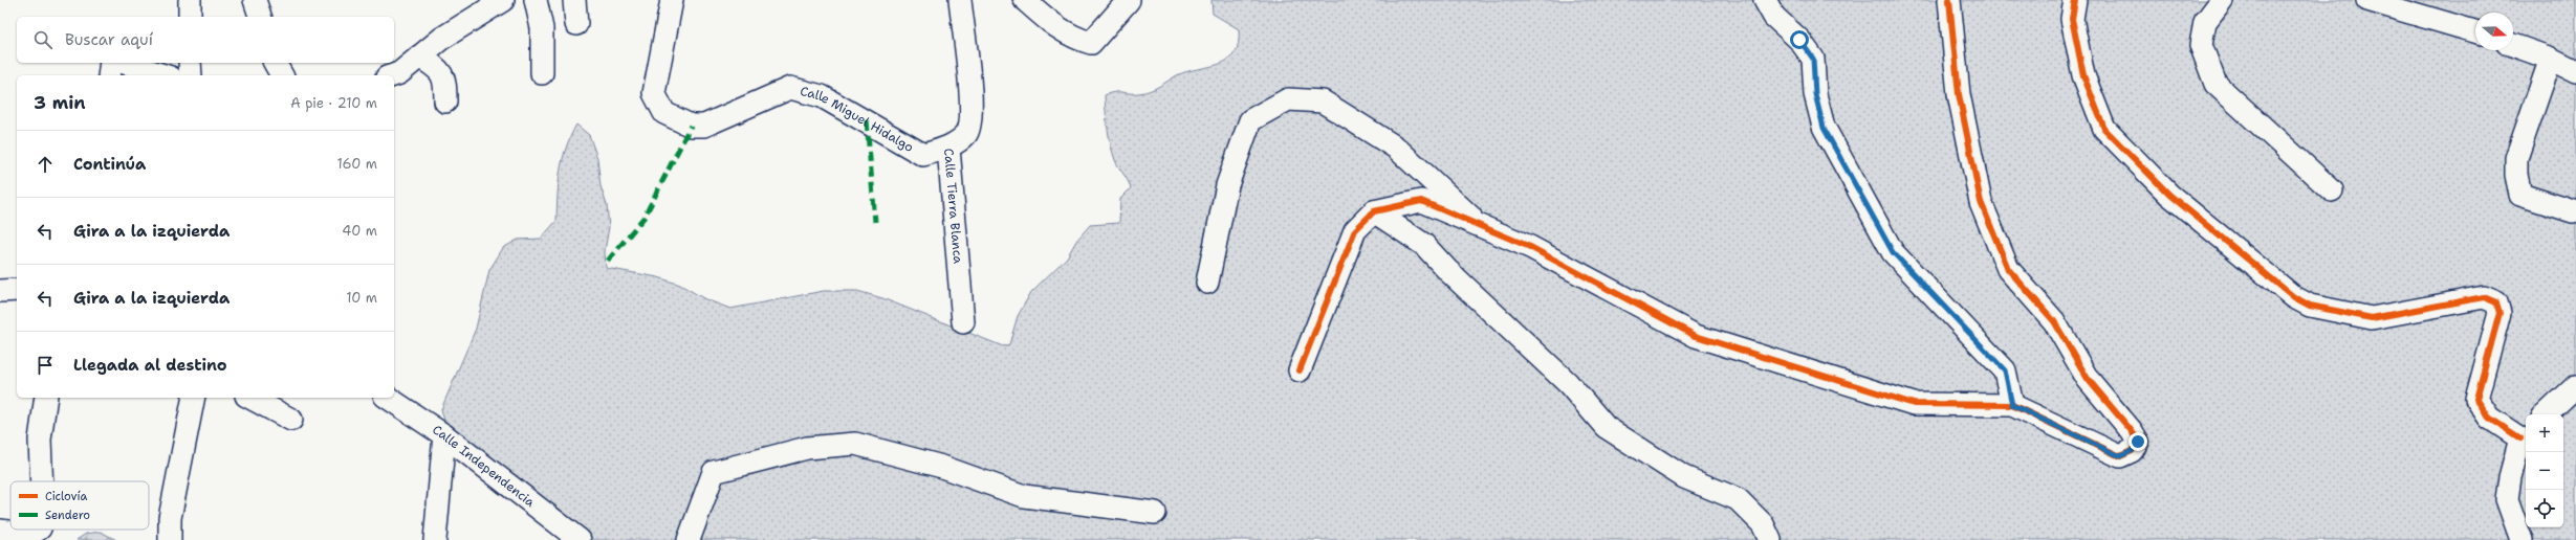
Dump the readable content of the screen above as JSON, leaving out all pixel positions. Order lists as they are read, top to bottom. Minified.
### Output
{"streets":{"street":["Calle Miguel Hidalgo","Calle Tierra Blanca","Calle Independencia"]},"crossings":[["Calle Miguel Hidalgo","Calle Tierra Blanca"]],"legend":["Ciclovía","Sendero"],"north":"right","page":{"search":"Buscar aquí","heading":["3 min","A pie · 210 m"],"list":[["Continúa","160 m"],["Gira a la izquierda","40 m"],["Gira a la izquierda","10 m"],"Llegada al destino"],"map_buttons":["+","−"]}}
